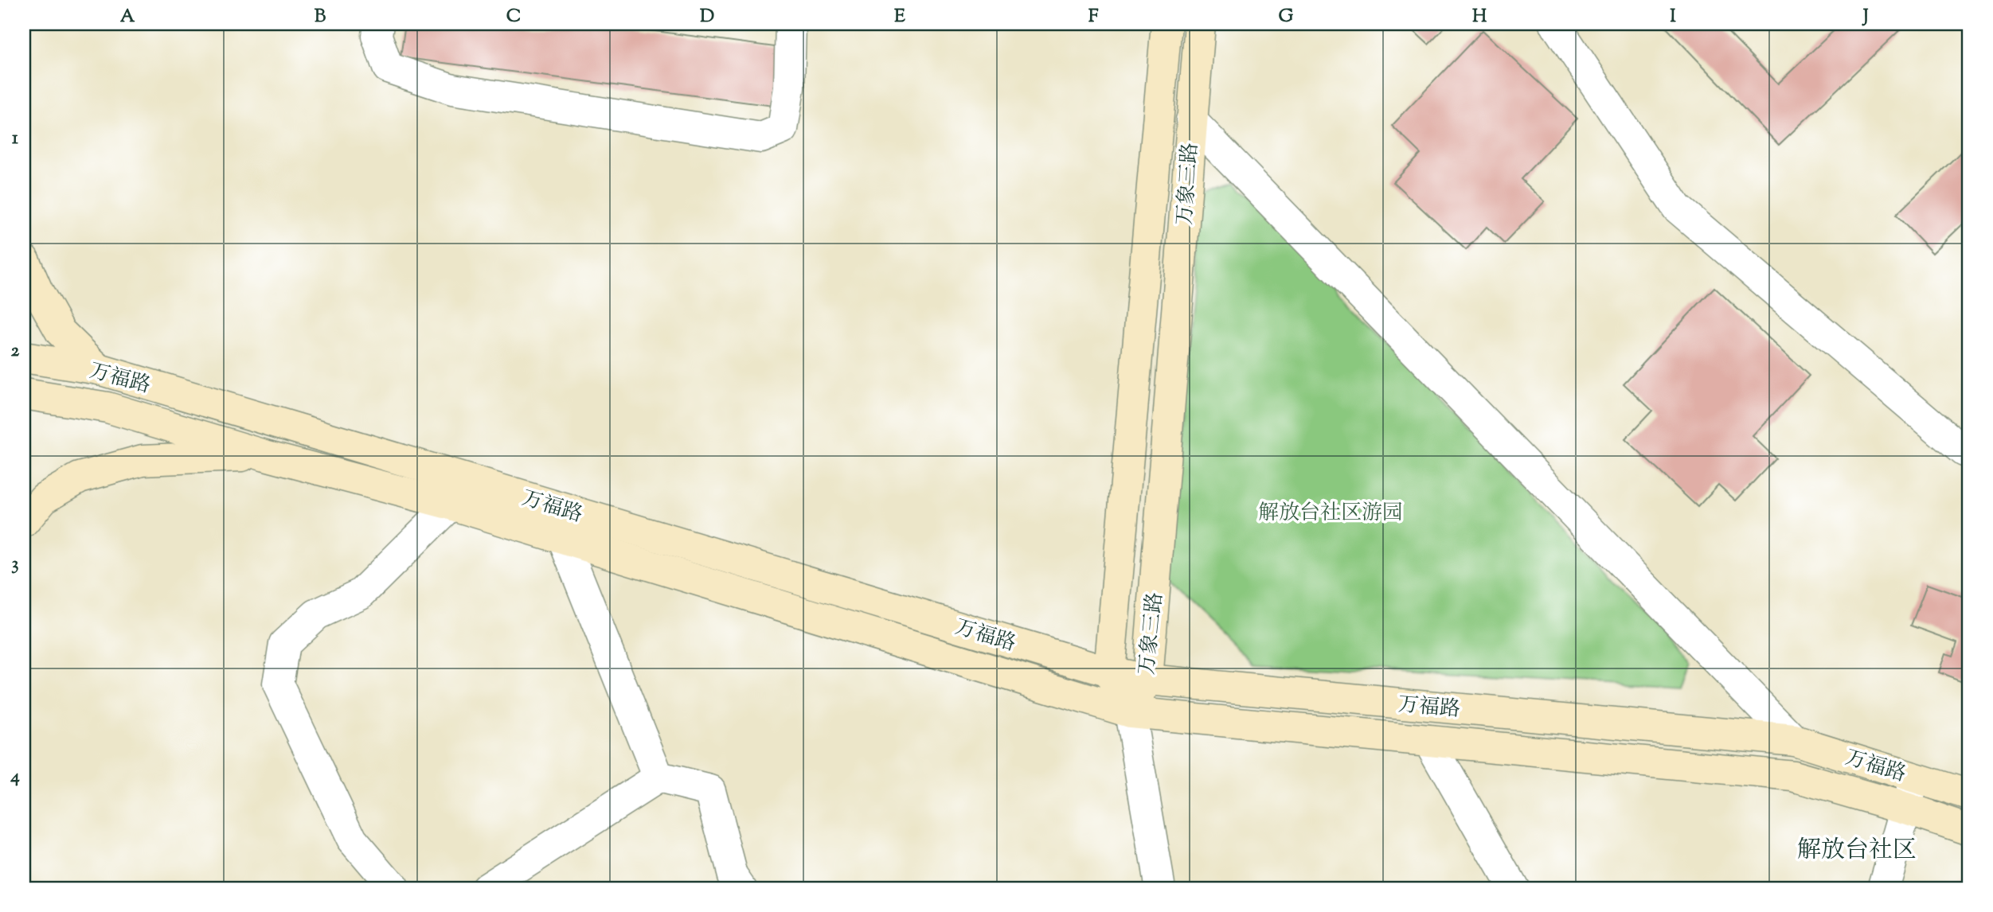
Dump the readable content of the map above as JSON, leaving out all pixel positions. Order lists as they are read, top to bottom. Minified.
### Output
{"streets":{"street":["万象三路","万福路"]},"crossings":[["万象三路","万福路"]],"districts":["解放台社区"],"parks":["解放台社区游园"],"grid":{"columns":["A","B","C","D","E","F","G","H","I","J"],"rows":["1","2","3","4"]}}
